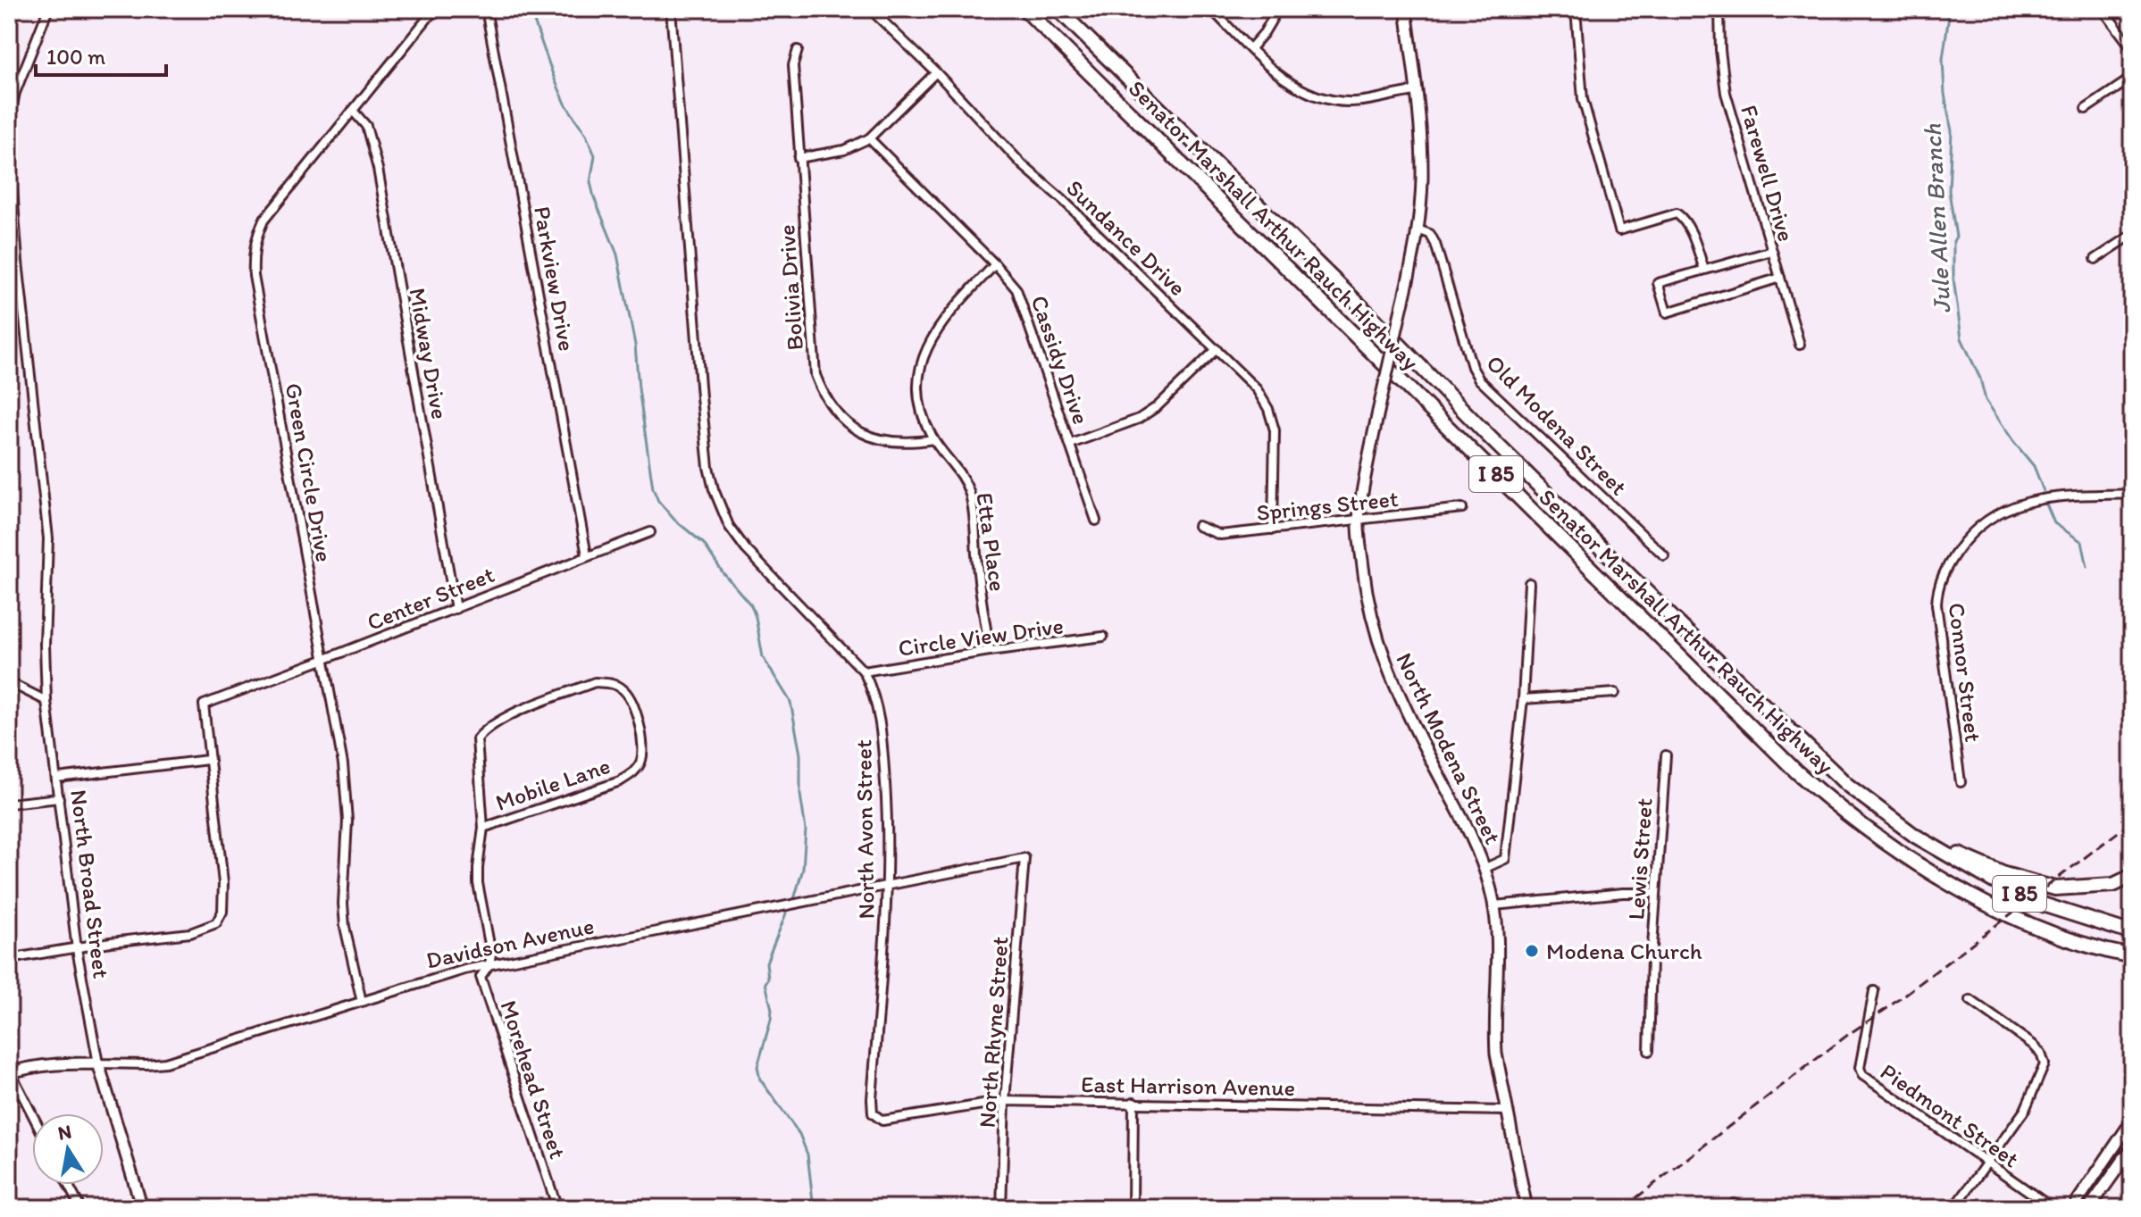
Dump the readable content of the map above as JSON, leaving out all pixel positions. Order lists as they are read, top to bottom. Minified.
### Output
{"streets":{"highway":["Senator Marshall Arthur Rauch Highway","I 85"],"street":["Farewell Drive","Sundance Drive","Parkview Drive","Bolivia Drive","Midway Drive","Cassidy Drive","Old Modena Street","Green Circle Drive","Springs Street","Etta Place","Center Street","Circle View Drive","Connor Street","North Modena Street","Mobile Lane","North Avon Street","Lewis Street","North Broad Street","Davidson Avenue","North Rhyne Street","Morehead Street","East Harrison Avenue","Piedmont Street"]},"crossings":[["Sundance Drive","Springs Street"],["Parkview Drive","Center Street"],["Bolivia Drive","Etta Place"],["Midway Drive","Green Circle Drive"],["Midway Drive","Center Street"],["Cassidy Drive","Etta Place"],["Old Modena Street","North Modena Street"],["Green Circle Drive","Center Street"],["Green Circle Drive","Davidson Avenue"],["Springs Street","North Modena Street"],["Etta Place","Circle View Drive"],["Circle View Drive","North Avon Street"],["North Modena Street","East Harrison Avenue"],["Mobile Lane","Davidson Avenue"],["Mobile Lane","Morehead Street"],["North Avon Street","Davidson Avenue"],["North Avon Street","East Harrison Avenue"],["North Broad Street","Davidson Avenue"],["Davidson Avenue","North Rhyne Street"],["Davidson Avenue","Morehead Street"],["North Rhyne Street","East Harrison Avenue"]],"water":["Jule Allen Branch"],"places":["Modena Church"],"scale_bar":"100 m","north":"top"}
